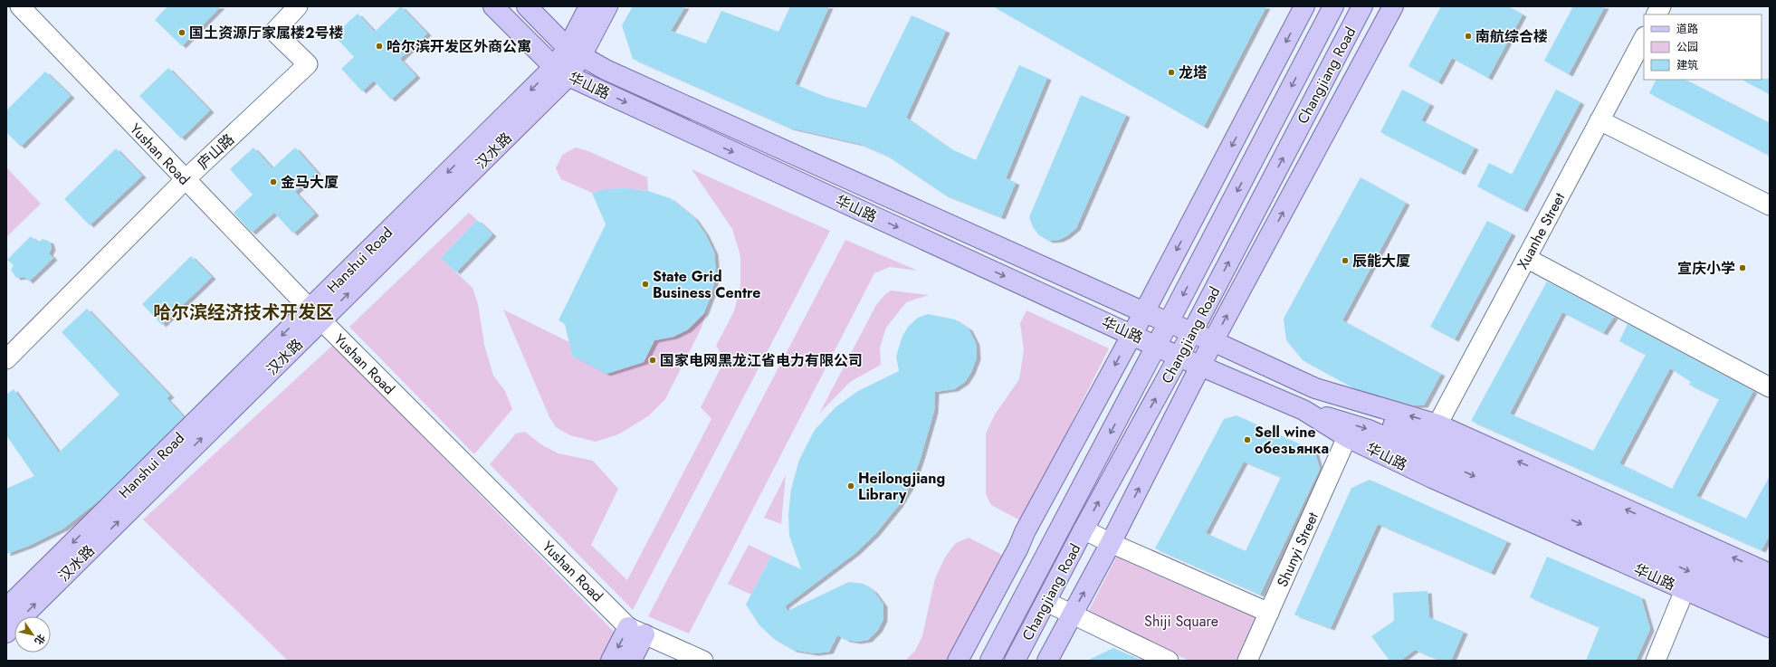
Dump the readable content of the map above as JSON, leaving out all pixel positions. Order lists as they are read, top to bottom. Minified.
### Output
{"streets":{"main road":["Changjiang Road","华山路","汉水路","Hanshui Road"],"street":["庐山路","Yushan Road","Xuanhe Street","Shunyi Street"]},"crossings":[["Changjiang Road","华山路"],["华山路","Xuanhe Street"],["华山路","Hanshui Road"],["华山路","Shunyi Street"],["汉水路","Yushan Road"],["汉水路","Hanshui Road"],["庐山路","Yushan Road"],["Yushan Road","Hanshui Road"]],"one_way":["汉水路","Hanshui Road"],"districts":["哈尔滨经济技术开发区"],"parks":["Shiji Square"],"places":["国土资源厅家属楼2号楼","南航综合楼","哈尔滨开发区外商公寓","龙塔","金马大厦","辰能大厦","宣庆小学","State Grid Business Centre","国家电网黑龙江省电力有限公司","Sell wine обезьянка","Heilongjiang Library"],"legend":["道路","公园","建筑"],"north":"bottom right"}
